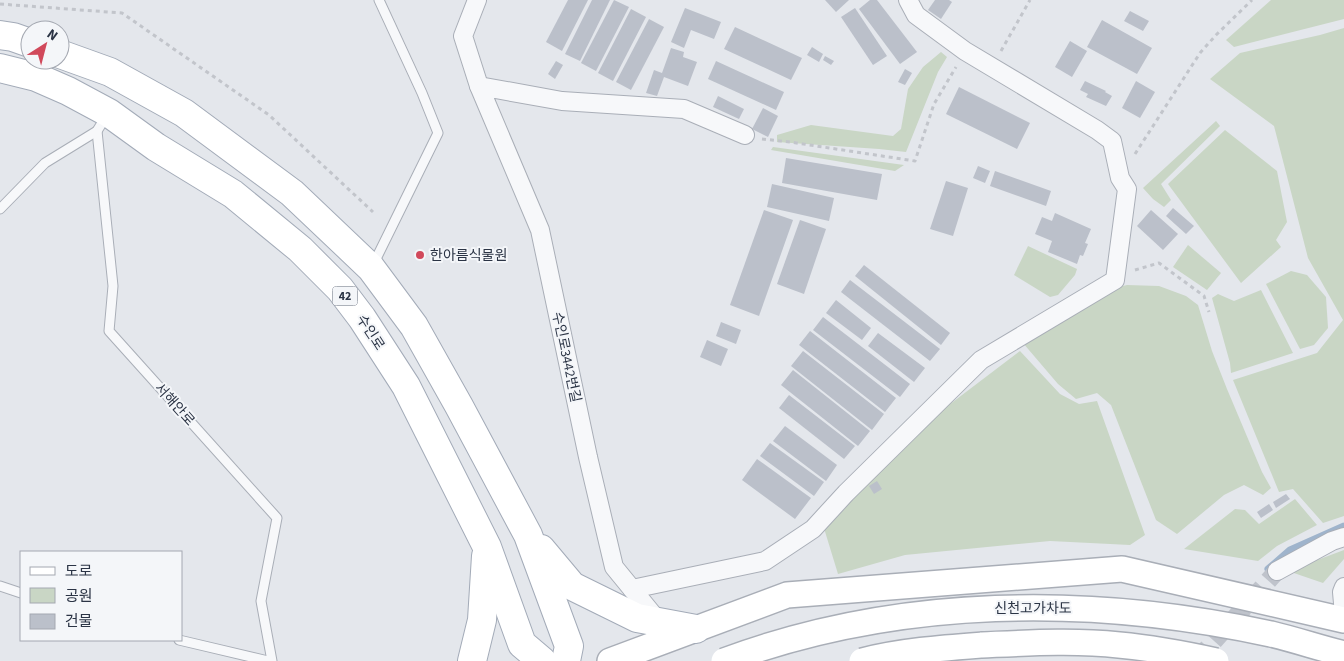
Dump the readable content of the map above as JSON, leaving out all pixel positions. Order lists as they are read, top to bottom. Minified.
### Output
{"streets":{"main road":["42","수인로","신천고가차도"],"street":["수인로3442번길"],"lane":["서해안로"]},"crossings":[["수인로","서해안로"]],"places":["한아름식물원"],"legend":["도로","공원","건물"],"north":"top right"}
